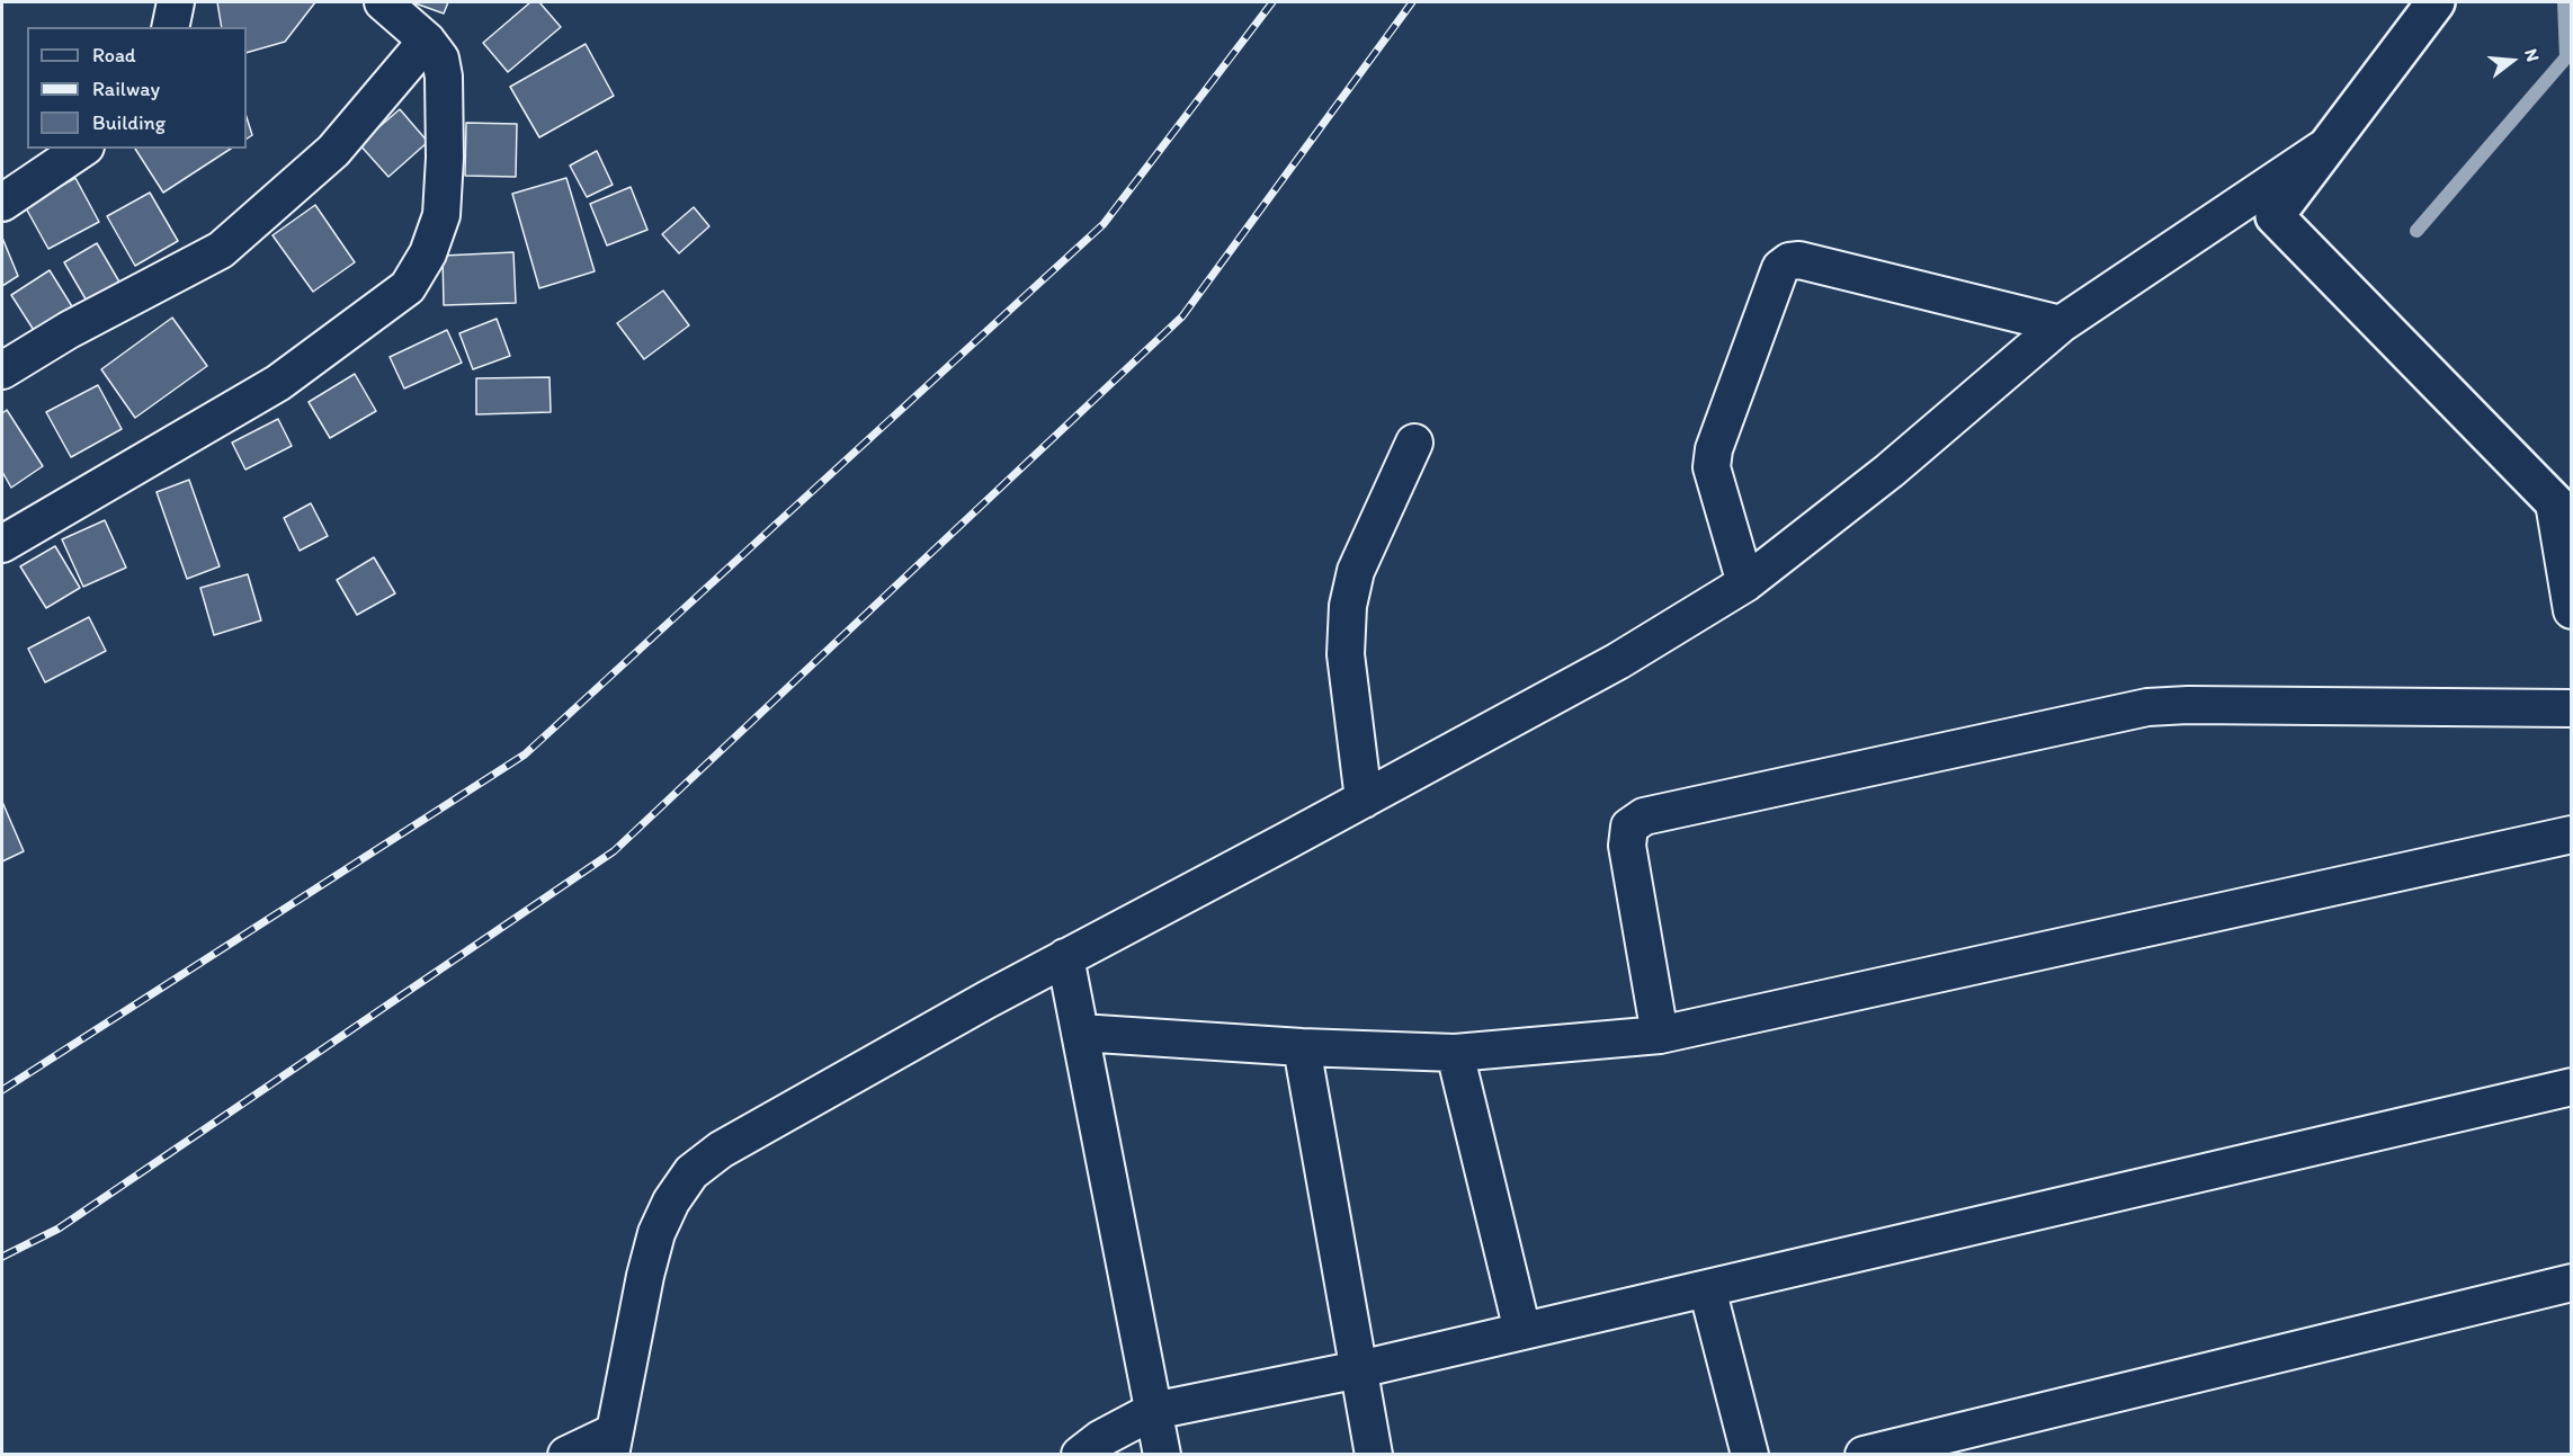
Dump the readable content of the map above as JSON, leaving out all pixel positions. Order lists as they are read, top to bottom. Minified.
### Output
{"legend":["Road","Railway","Building"],"north":"right"}
